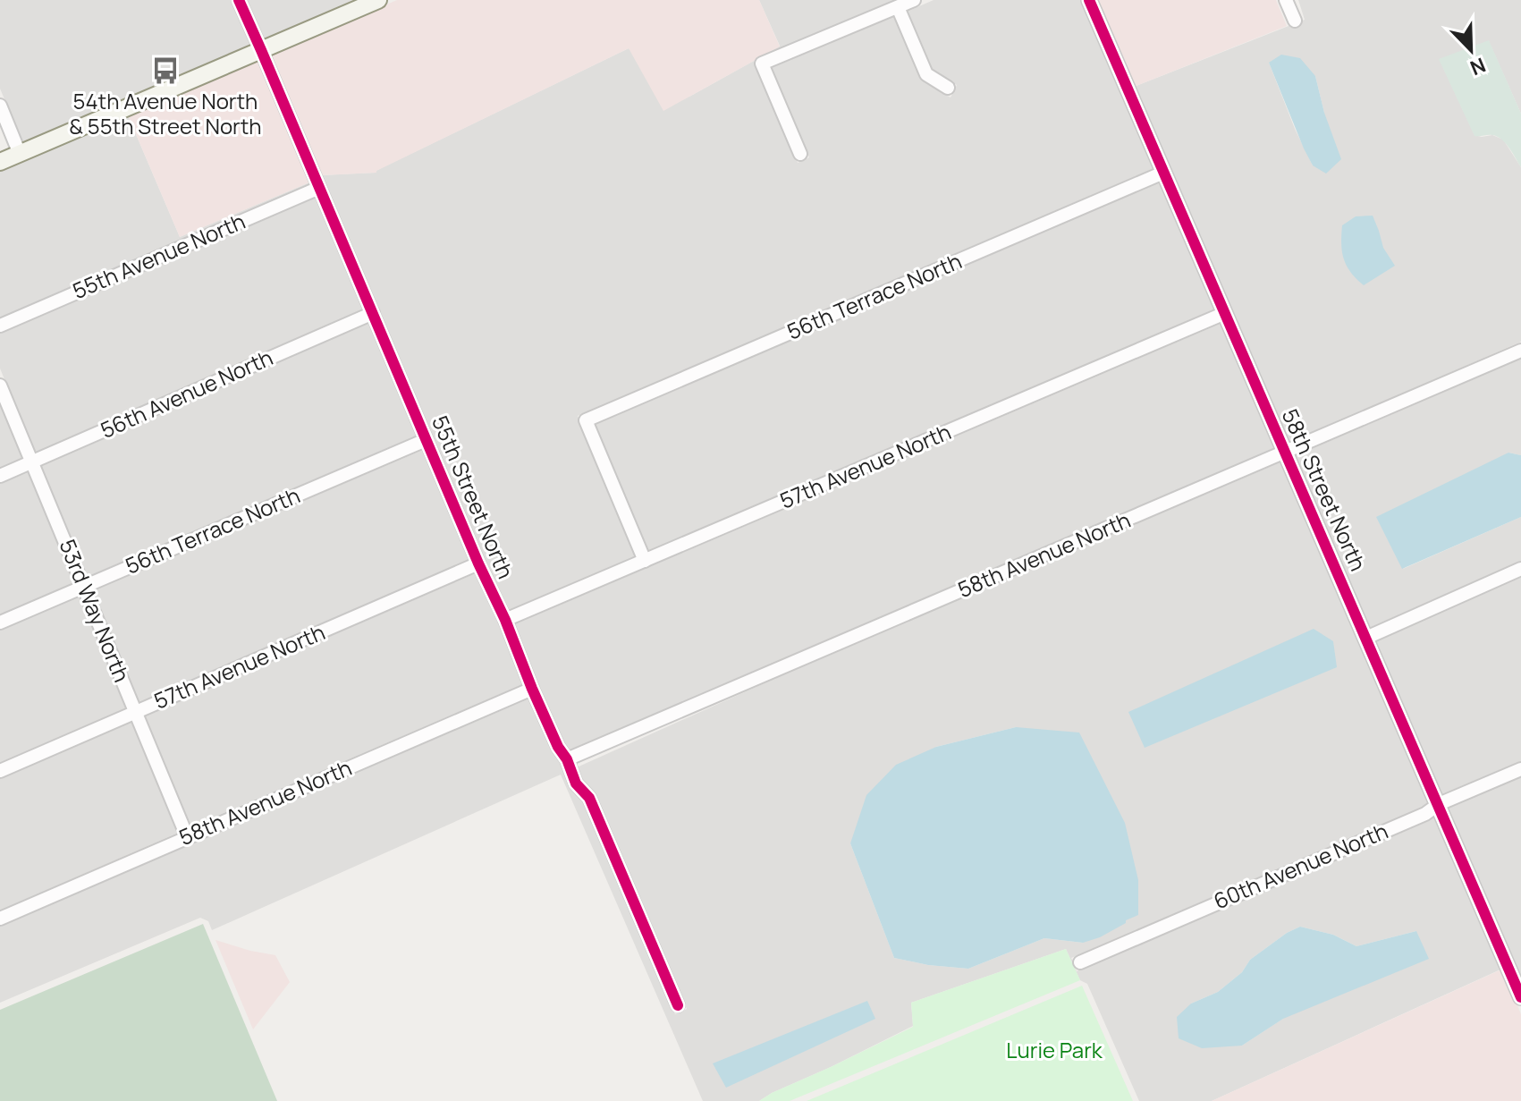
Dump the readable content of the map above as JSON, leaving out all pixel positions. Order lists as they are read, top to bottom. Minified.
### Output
{"streets":{"street":["55th Avenue North","56th Terrace North","56th Avenue North","57th Avenue North","58th Street North","55th Street North","58th Avenue North","53rd Way North","60th Avenue North"]},"crossings":[["55th Avenue North","55th Street North"],["56th Terrace North","57th Avenue North"],["56th Terrace North","58th Street North"],["56th Terrace North","55th Street North"],["56th Terrace North","53rd Way North"],["56th Avenue North","55th Street North"],["56th Avenue North","53rd Way North"],["57th Avenue North","58th Street North"],["57th Avenue North","55th Street North"],["57th Avenue North","53rd Way North"],["58th Street North","58th Avenue North"],["58th Street North","60th Avenue North"],["55th Street North","58th Avenue North"],["58th Avenue North","53rd Way North"]],"parks":["Lurie Park"],"places":{"bus stop":["54th Avenue North & 55th Street North"]},"north":"bottom right"}
